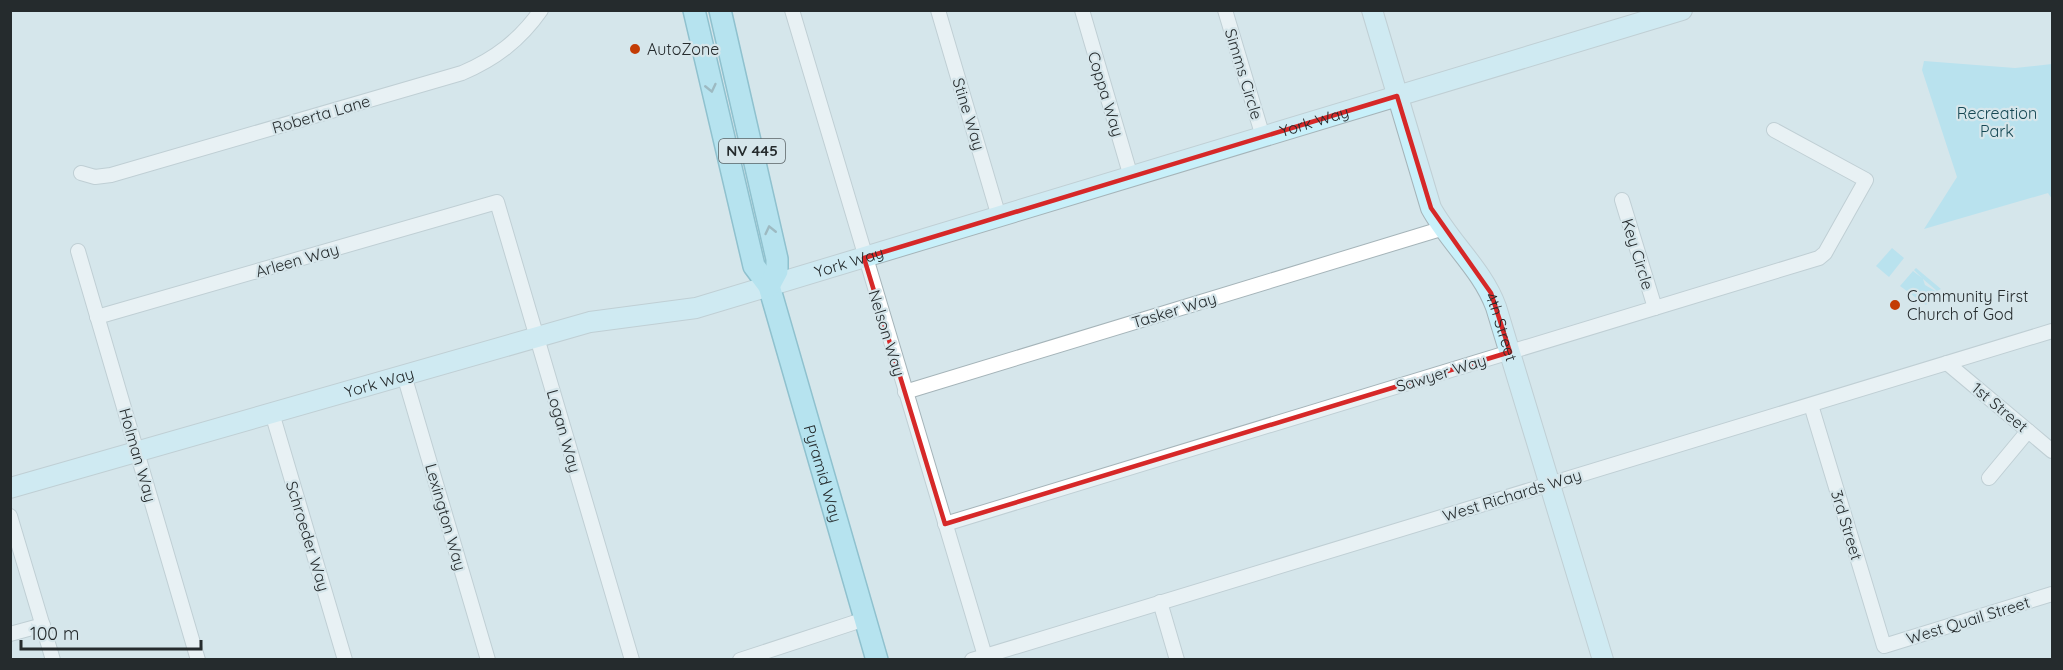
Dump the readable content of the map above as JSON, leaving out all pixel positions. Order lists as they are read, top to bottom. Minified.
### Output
{"streets":{"main road":["NV 445","Pyramid Way"],"street":["Simms Circle","Coppa Way","Roberta Lane","Stine Way","York Way","Key Circle","Arleen Way","Tasker Way","4th Street","Nelson Way","Sawyer Way","1st Street","Logan Way","Holman Way","West Richards Way","Lexington Way","3rd Street","Schroeder Way","West Quail Street"]},"crossings":[["Simms Circle","York Way"],["Coppa Way","York Way"],["Stine Way","York Way"],["York Way","NV 445"],["York Way","4th Street"],["York Way","Nelson Way"],["York Way","Logan Way"],["York Way","Holman Way"],["York Way","Pyramid Way"],["York Way","Lexington Way"],["York Way","Schroeder Way"],["NV 445","Pyramid Way"],["Key Circle","Sawyer Way"],["Arleen Way","Logan Way"],["Arleen Way","Holman Way"],["Tasker Way","4th Street"],["Tasker Way","Nelson Way"],["4th Street","Sawyer Way"],["4th Street","West Richards Way"],["Nelson Way","Sawyer Way"],["Nelson Way","West Richards Way"],["1st Street","West Richards Way"],["West Richards Way","3rd Street"],["3rd Street","West Quail Street"]],"parks":["Recreation Park"],"places":["AutoZone","Community First Church of God"],"scale_bar":"100 m"}
